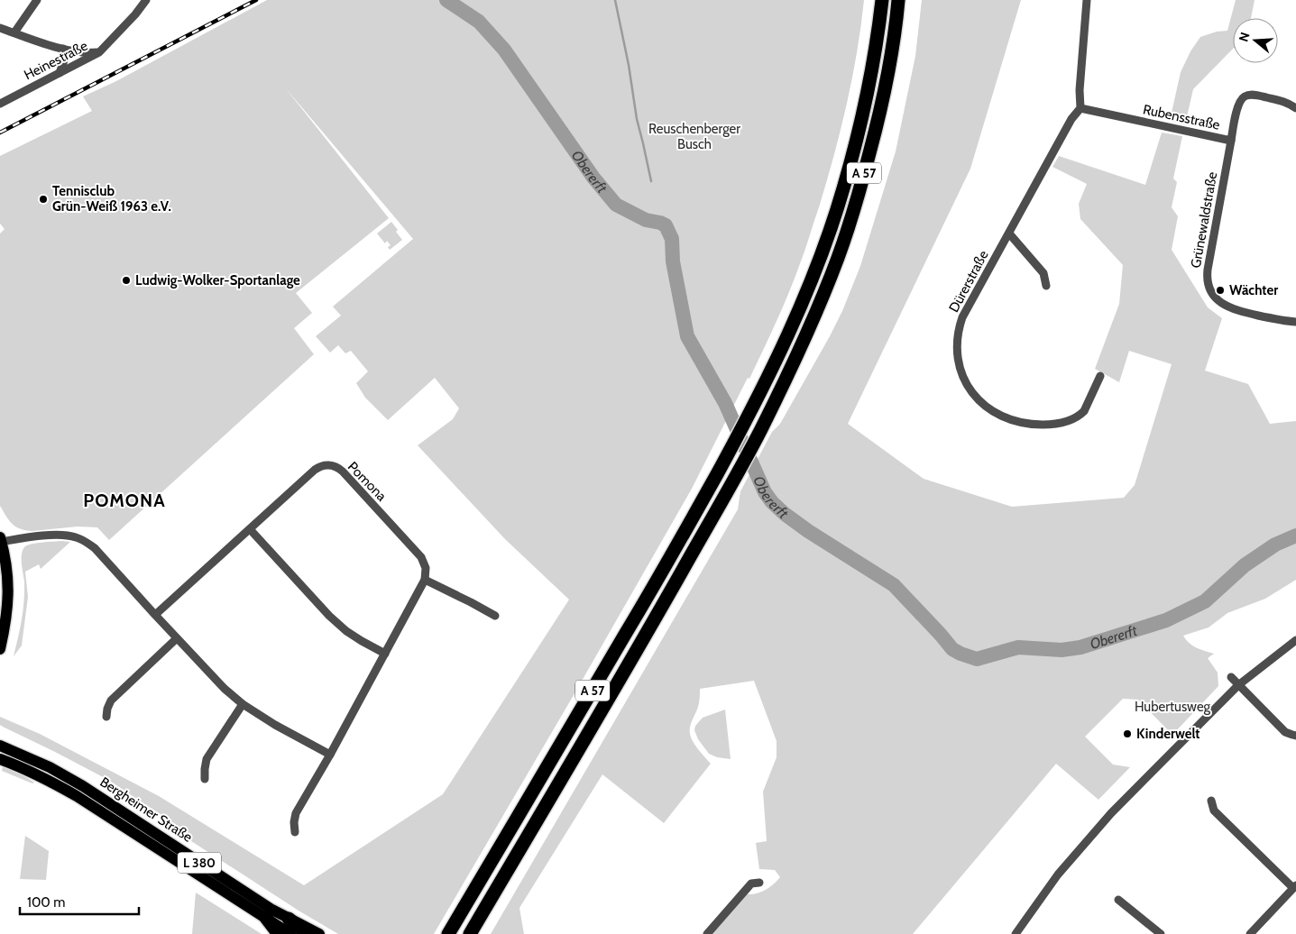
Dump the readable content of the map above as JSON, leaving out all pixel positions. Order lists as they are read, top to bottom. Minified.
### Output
{"streets":{"highway":["A 57"],"main road":["Bergheimer Straße","L 380"],"street":["Heinestraße","Rubensstraße","Grünewaldstraße","Dürerstraße","Pomona"]},"crossings":[["Rubensstraße","Grünewaldstraße"],["Rubensstraße","Dürerstraße"]],"districts":["POMONA"],"water":["Obererft"],"parks":["Reuschenberger Busch","Hubertusweg"],"places":["Tennisclub Grün-Weiß 1963 e.V.","Ludwig-Wolker-Sportanlage","Wächter","Kinderwelt"],"scale_bar":"100 m","north":"left"}
